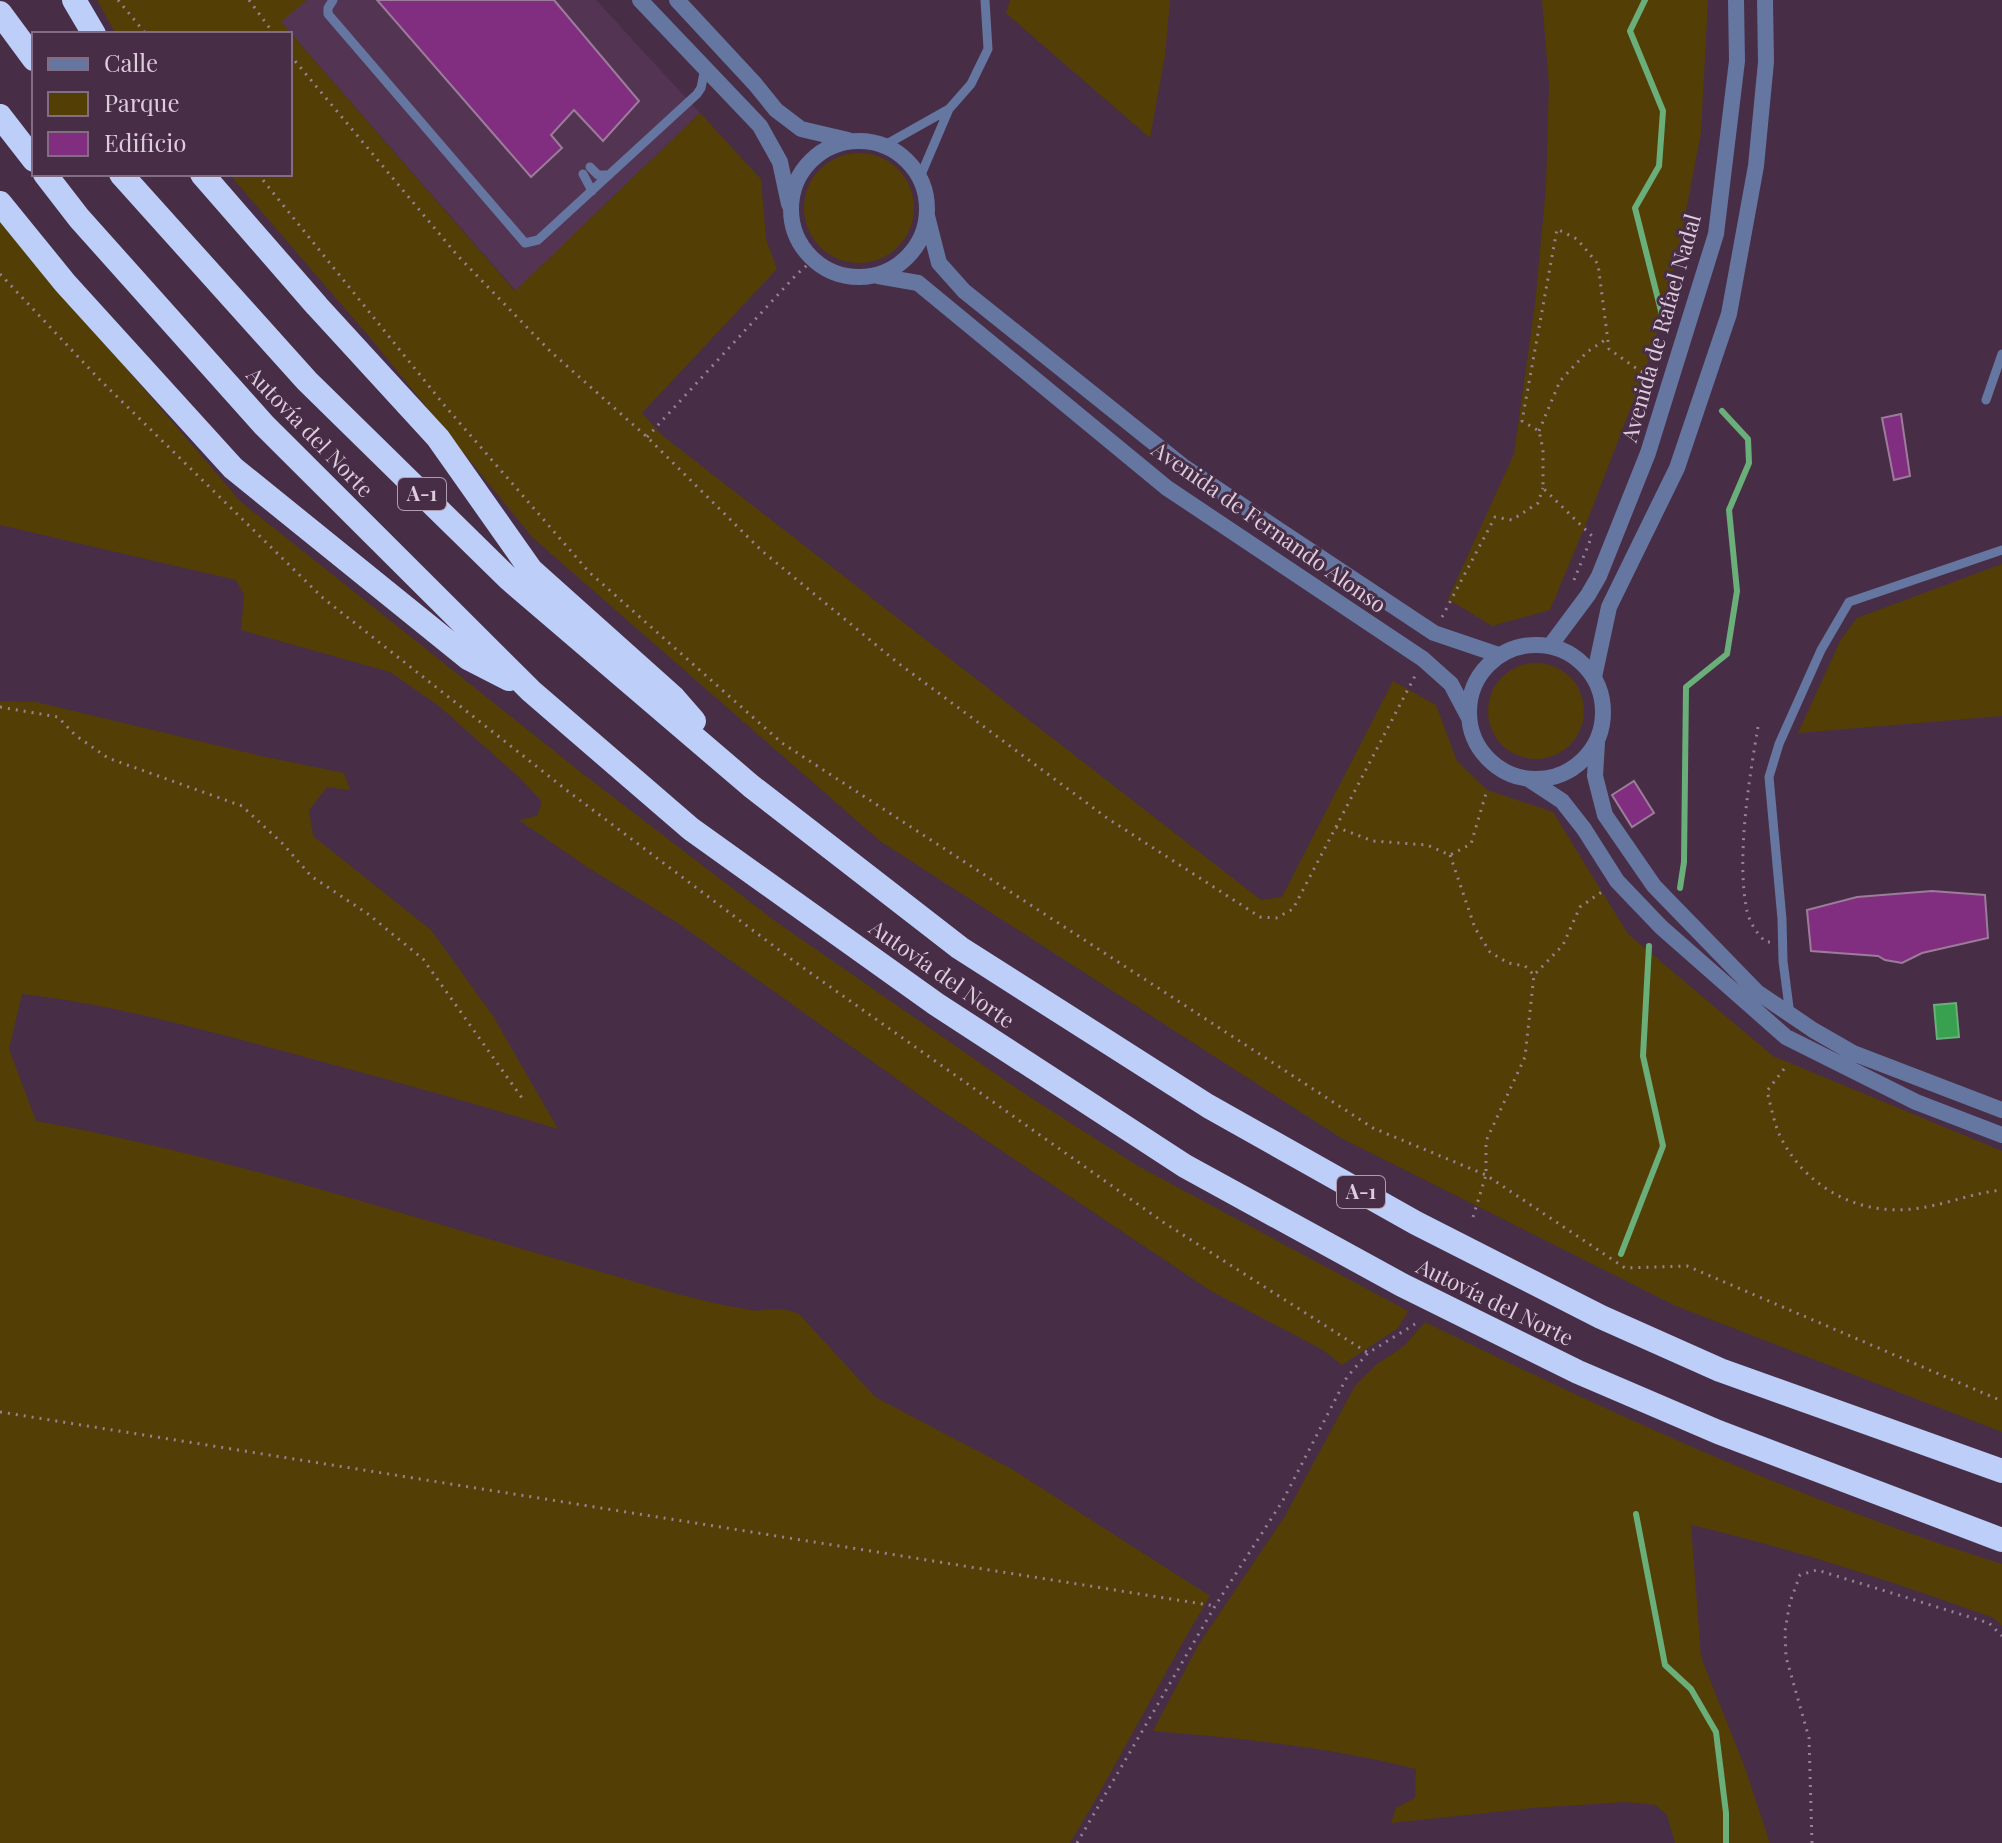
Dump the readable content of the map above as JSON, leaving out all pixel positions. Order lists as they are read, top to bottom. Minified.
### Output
{"streets":{"highway":["Autovía del Norte","A-1"],"street":["Avenida de Rafael Nadal","Avenida de Fernando Alonso"]},"crossings":[["Avenida de Rafael Nadal","Avenida de Fernando Alonso"]],"legend":["Calle","Parque","Edificio"]}
